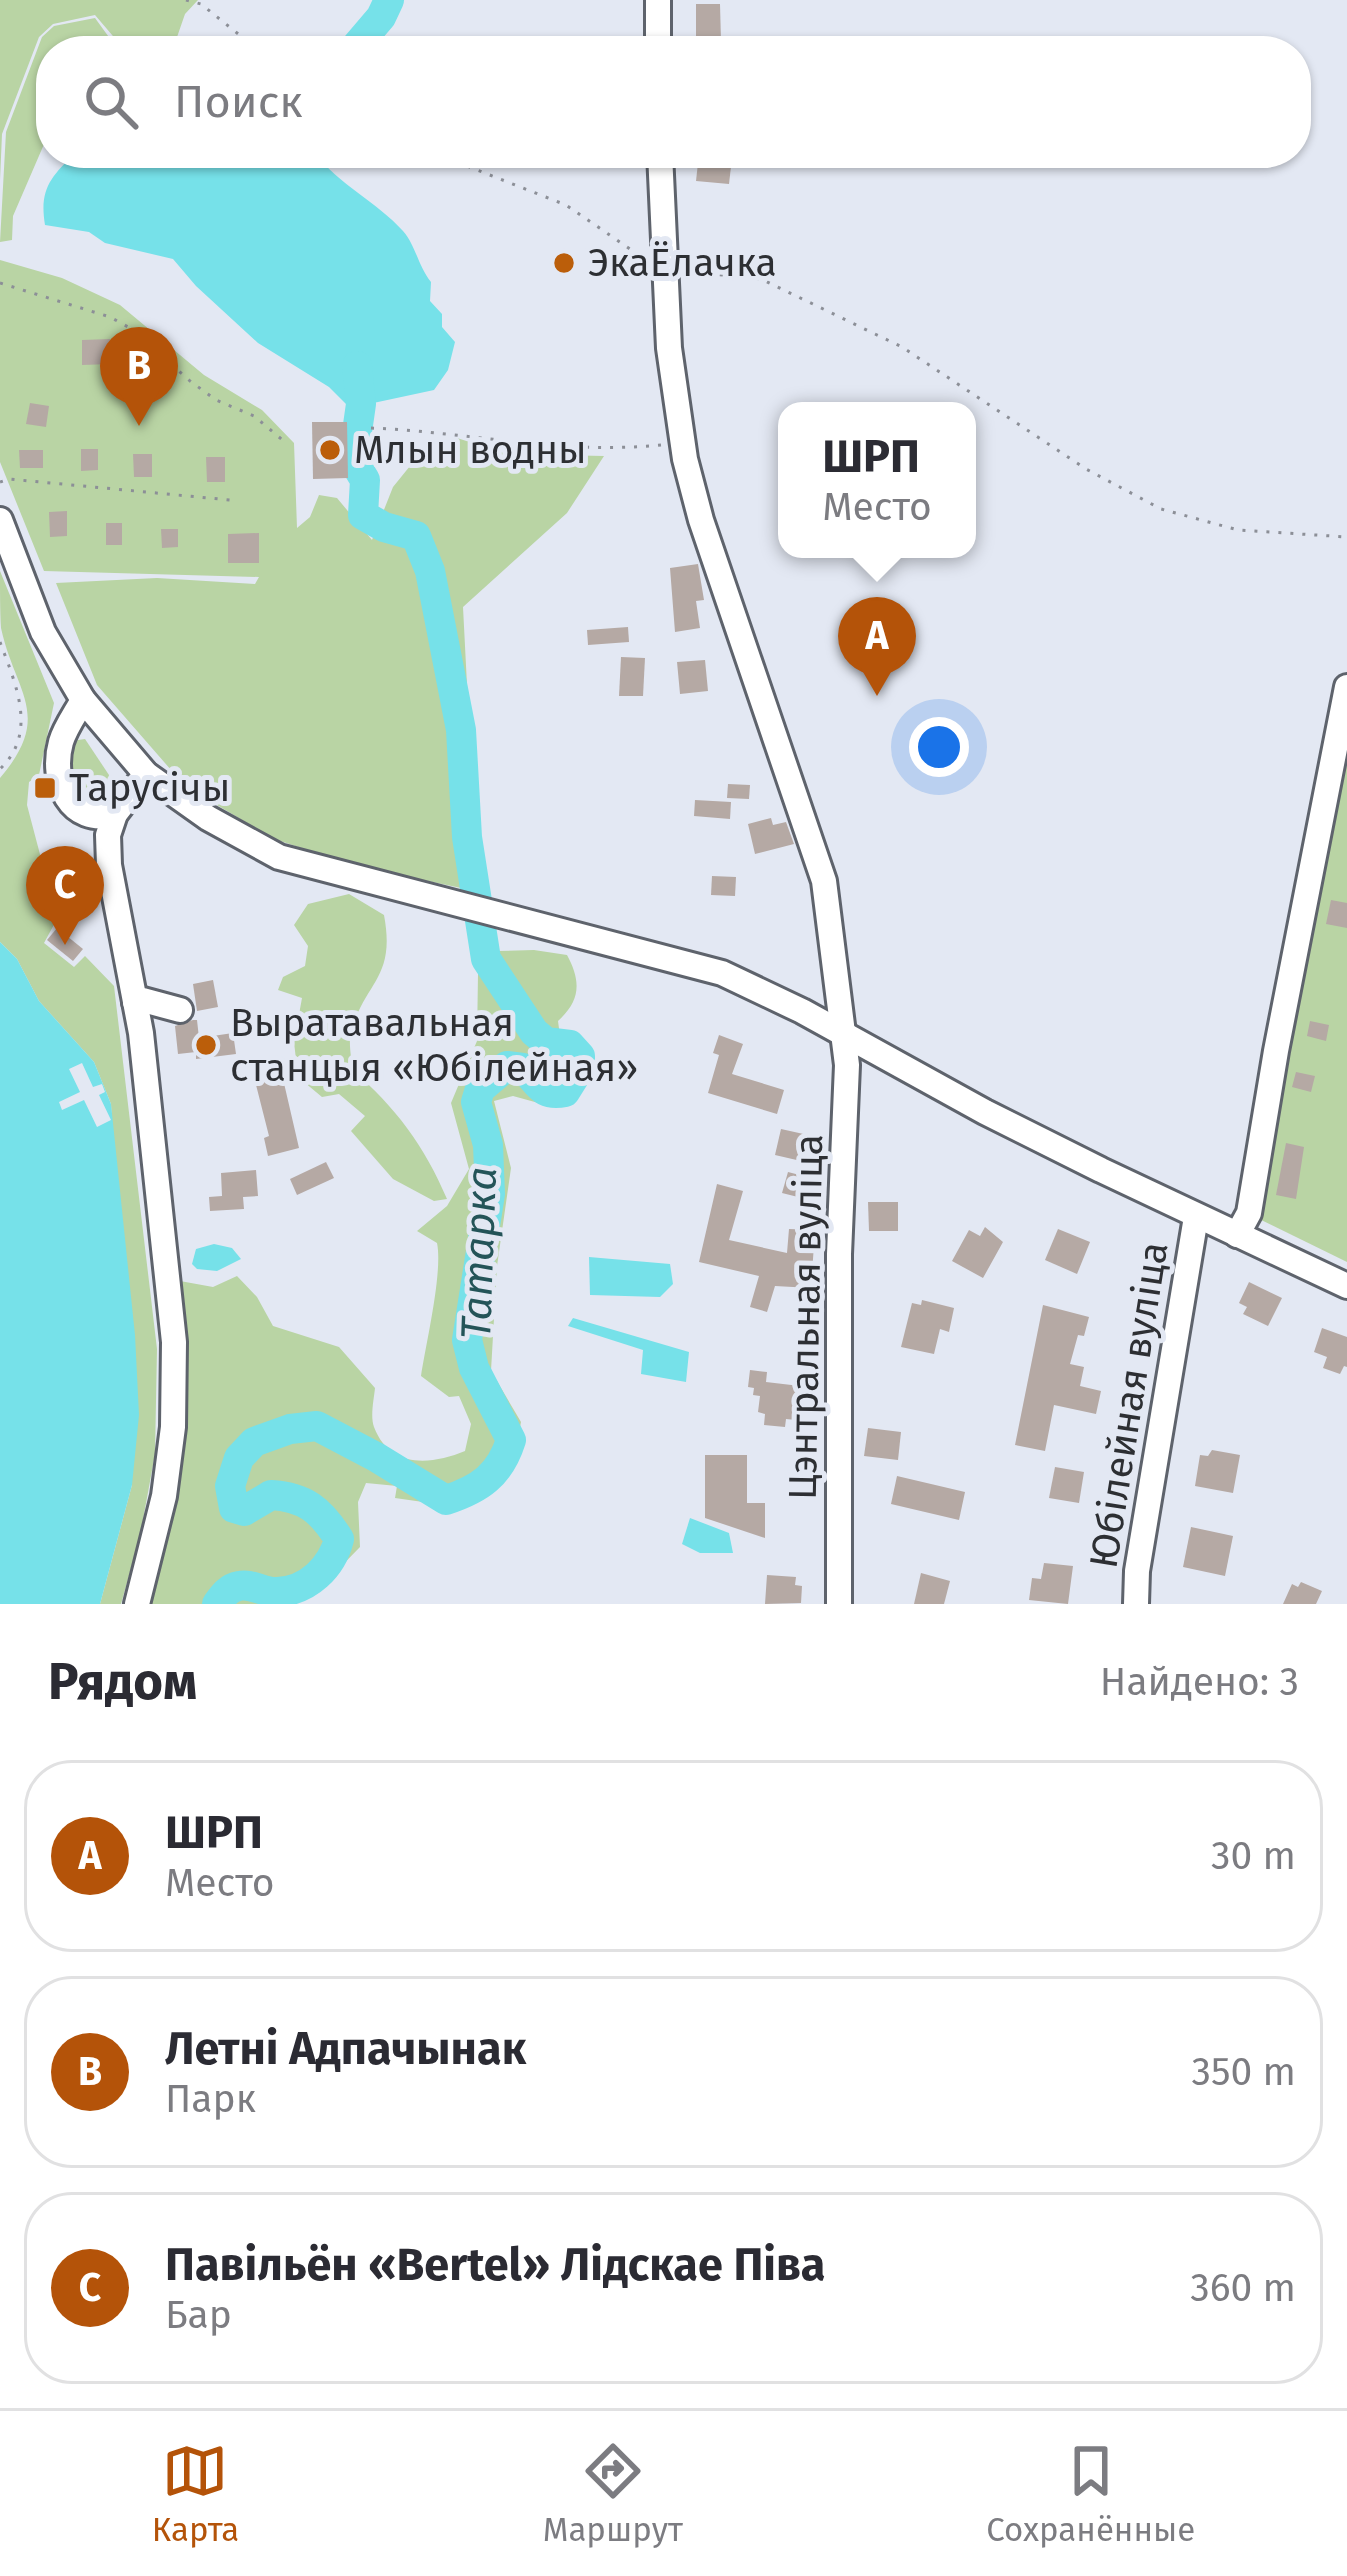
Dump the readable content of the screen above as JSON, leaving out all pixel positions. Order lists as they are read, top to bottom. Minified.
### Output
{"streets":{"street":["Цэнтральная вуліца","Юбілейная вуліца"]},"water":["Татарка"],"places":{"other":["ЭкаЁлачка","Млын водны","Выратавальная станцыя «Юбілейная»"],"transit":["Тарусічы"]},"page":{"search":"Поиск","pins":["B","A","C"],"popup":["ШРП","Место"],"heading":["Рядом","Найдено: 3"],"list":[{"mark":"A","name":"ШРП","note":"Место","value":"30 m"},{"mark":"B","name":"Летні Адпачынак","note":"Парк","value":"350 m"},{"mark":"C","name":"Павільён «Bertel» Лідскае Піва","note":"Бар","value":"360 m"}],"nav":["Карта","Маршрут","Сохранённые"]}}
